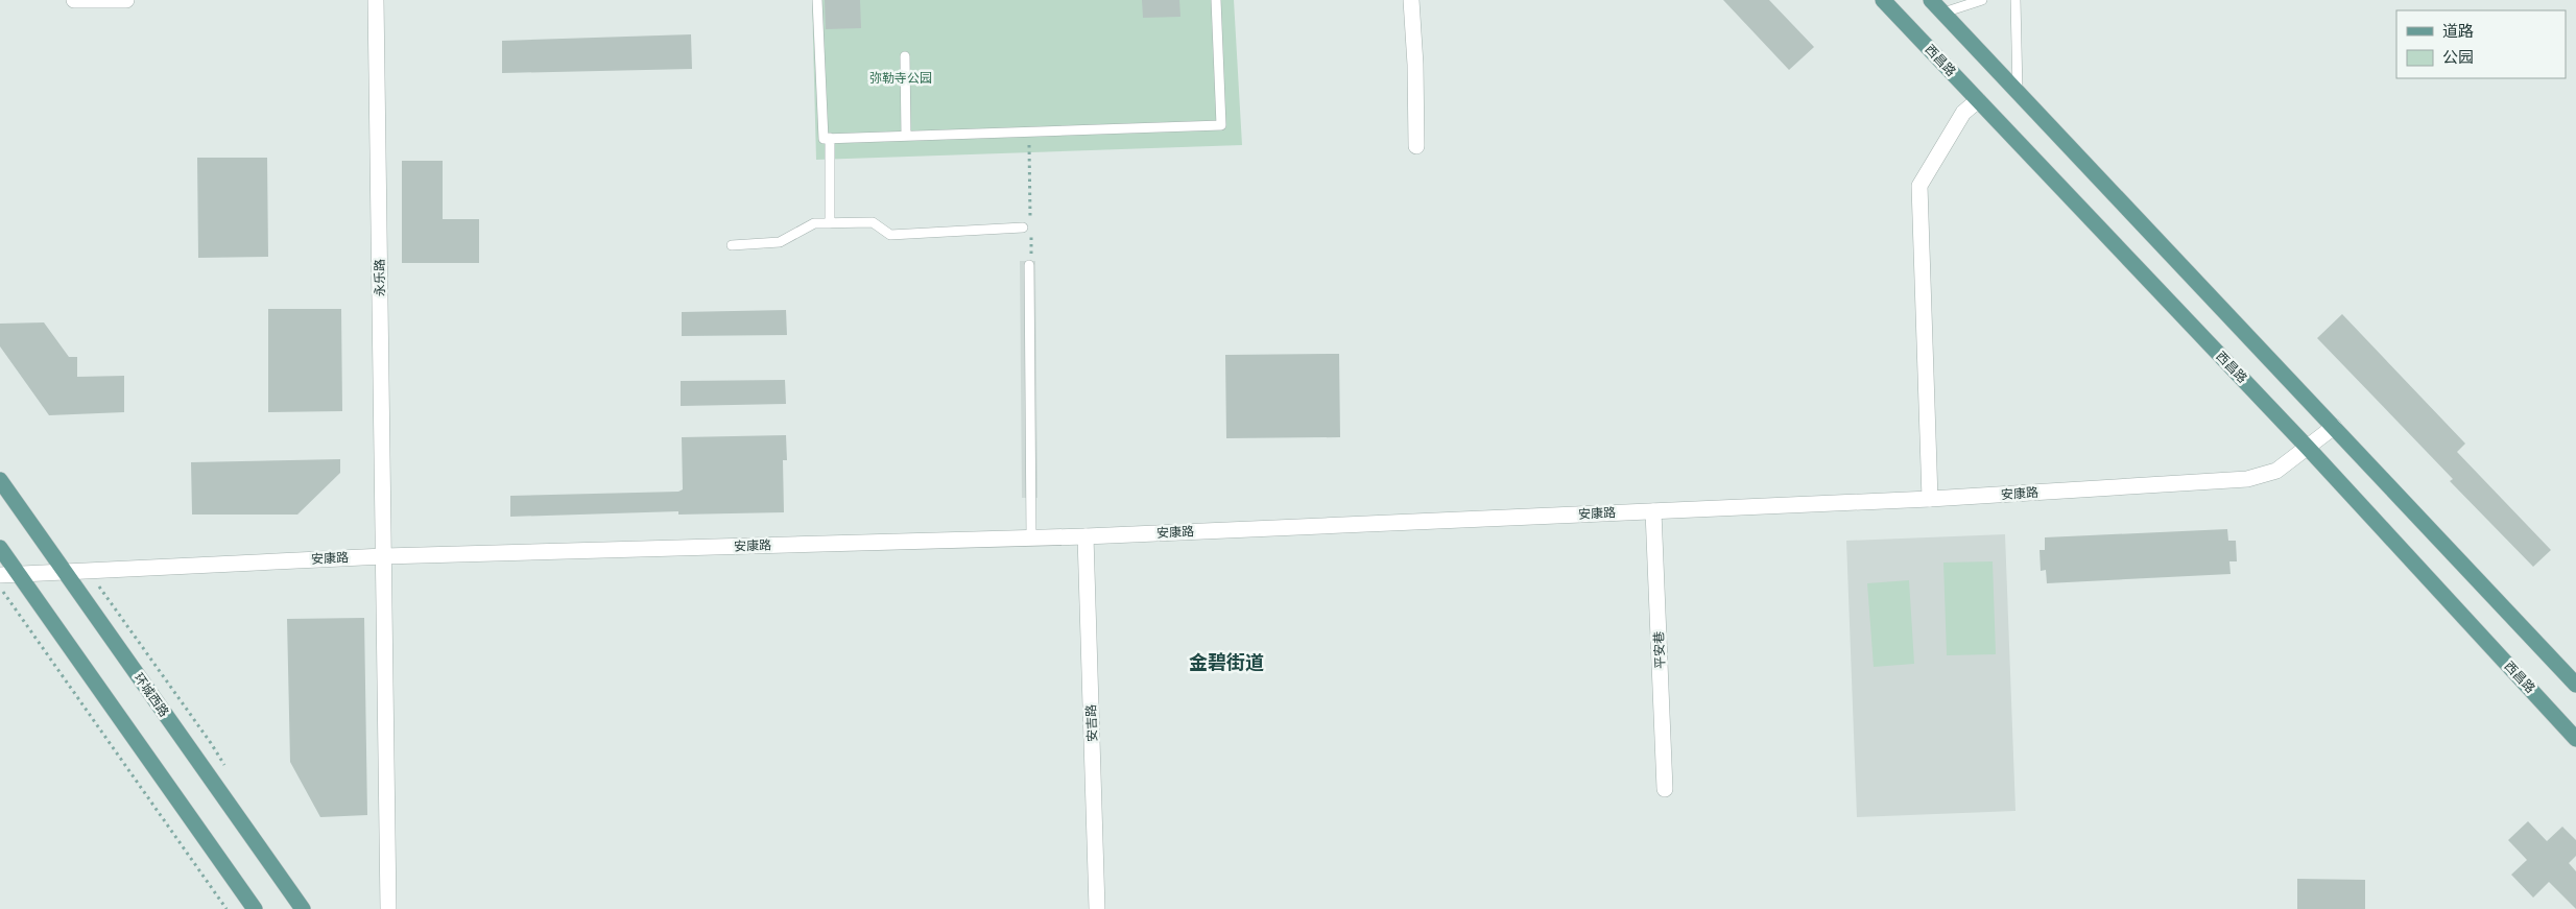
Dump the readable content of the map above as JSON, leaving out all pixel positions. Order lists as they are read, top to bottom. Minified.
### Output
{"streets":{"main road":["西昌路","环城西路"],"street":["永乐路","安康路","平安巷","安吉路"]},"crossings":[["西昌路","安康路"],["永乐路","安康路"],["安康路","平安巷"],["安康路","环城西路"],["安康路","安吉路"]],"districts":["金碧街道"],"parks":["弥勒寺公园"],"legend":["道路","公园"]}
